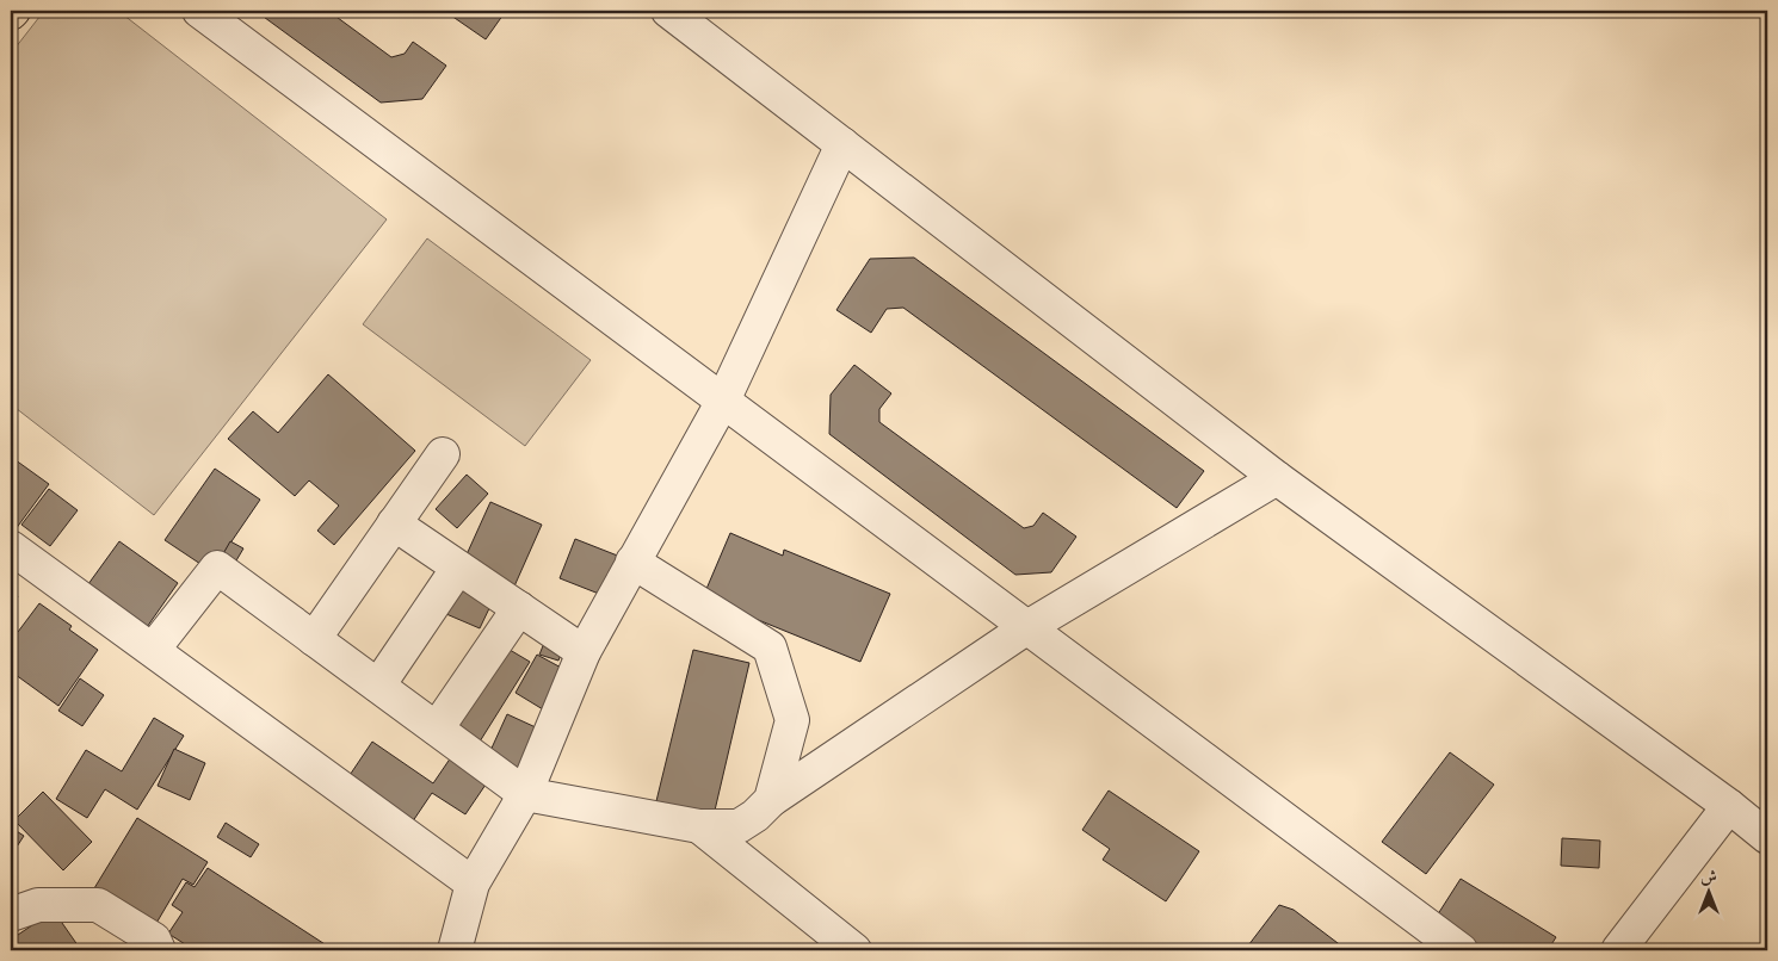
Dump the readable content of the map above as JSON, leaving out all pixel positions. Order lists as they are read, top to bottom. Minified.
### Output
{"north":"top"}
